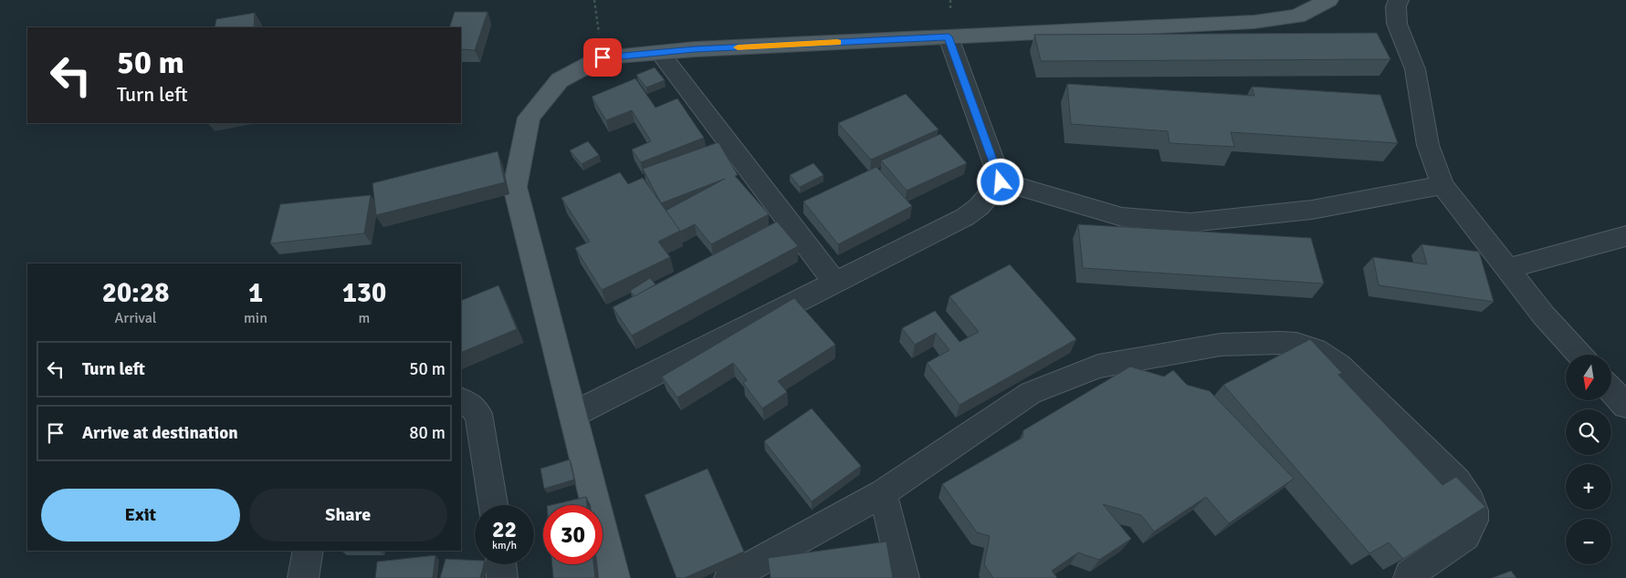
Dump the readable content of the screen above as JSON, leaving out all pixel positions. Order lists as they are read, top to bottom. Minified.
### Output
{"north":"bottom","page":{"turn":["50 m","Turn left"],"eta":["20:28","Arrival","1","min","130","m"],"list":[{"name":"Turn left","value":"50 m"},{"name":"Arrive at destination","value":"80 m"}],"map_buttons":["+","−"],"buttons":["Exit","Share"],"speed":"22 km/h","limit":"30"}}
